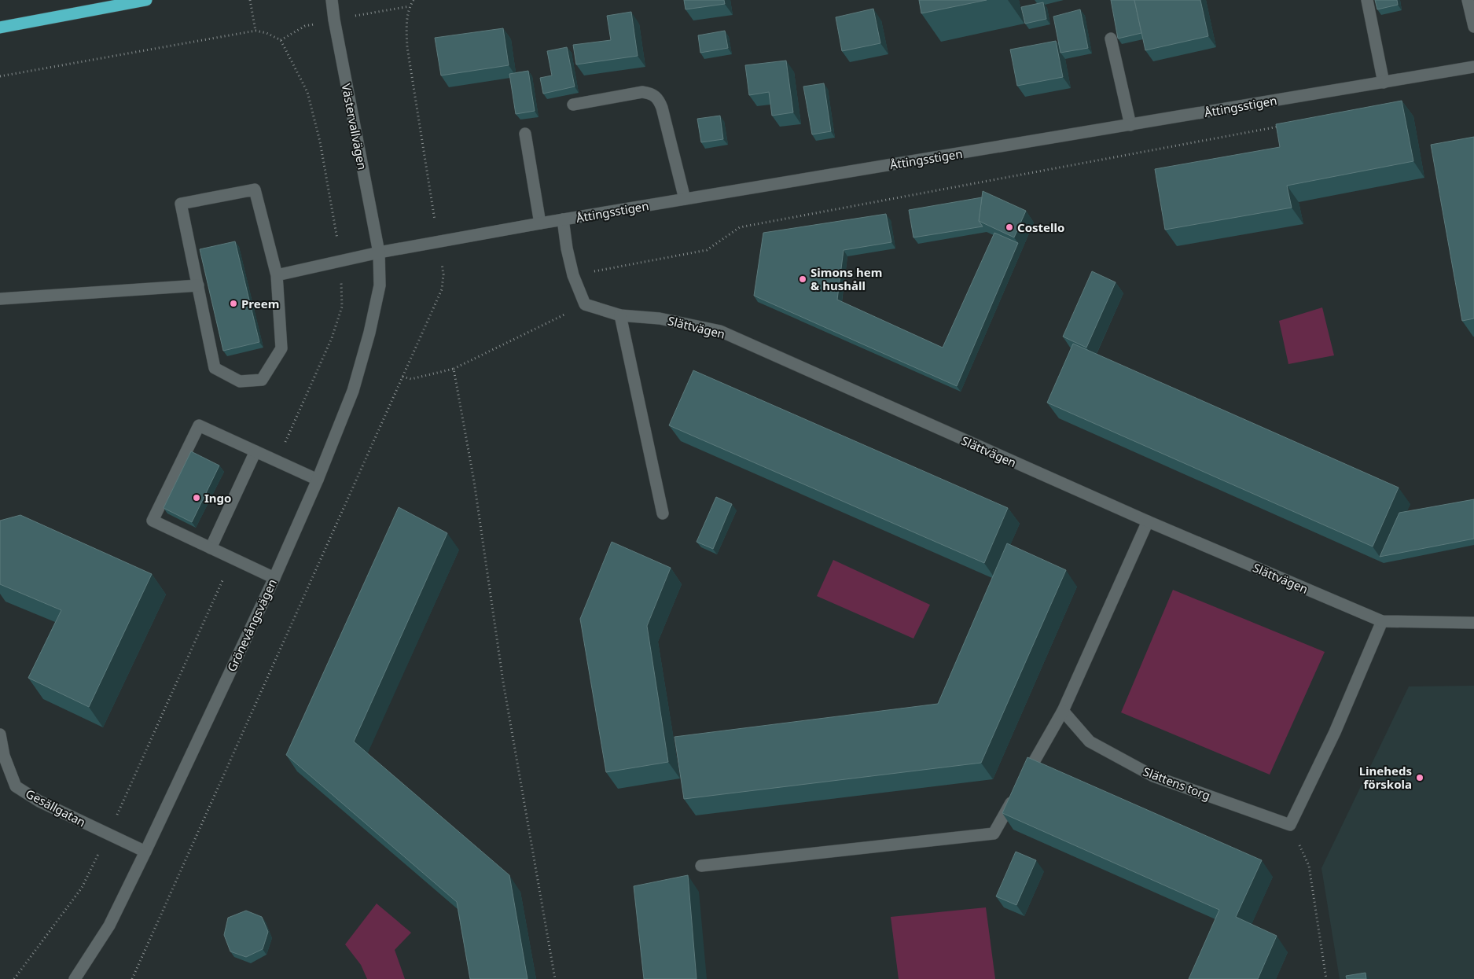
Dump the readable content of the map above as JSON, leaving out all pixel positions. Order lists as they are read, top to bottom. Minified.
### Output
{"streets":{"street":["Åttingsstigen","Västervallvägen","Slättvägen","Grönevångsvägen","Slättens torg","Gesällgatan"]},"crossings":[["Åttingsstigen","Västervallvägen"],["Åttingsstigen","Grönevångsvägen"],["Västervallvägen","Grönevångsvägen"],["Grönevångsvägen","Gesällgatan"]],"places":["Costello","Simons hem & hushåll","Preem","Ingo","Lineheds förskola"]}
